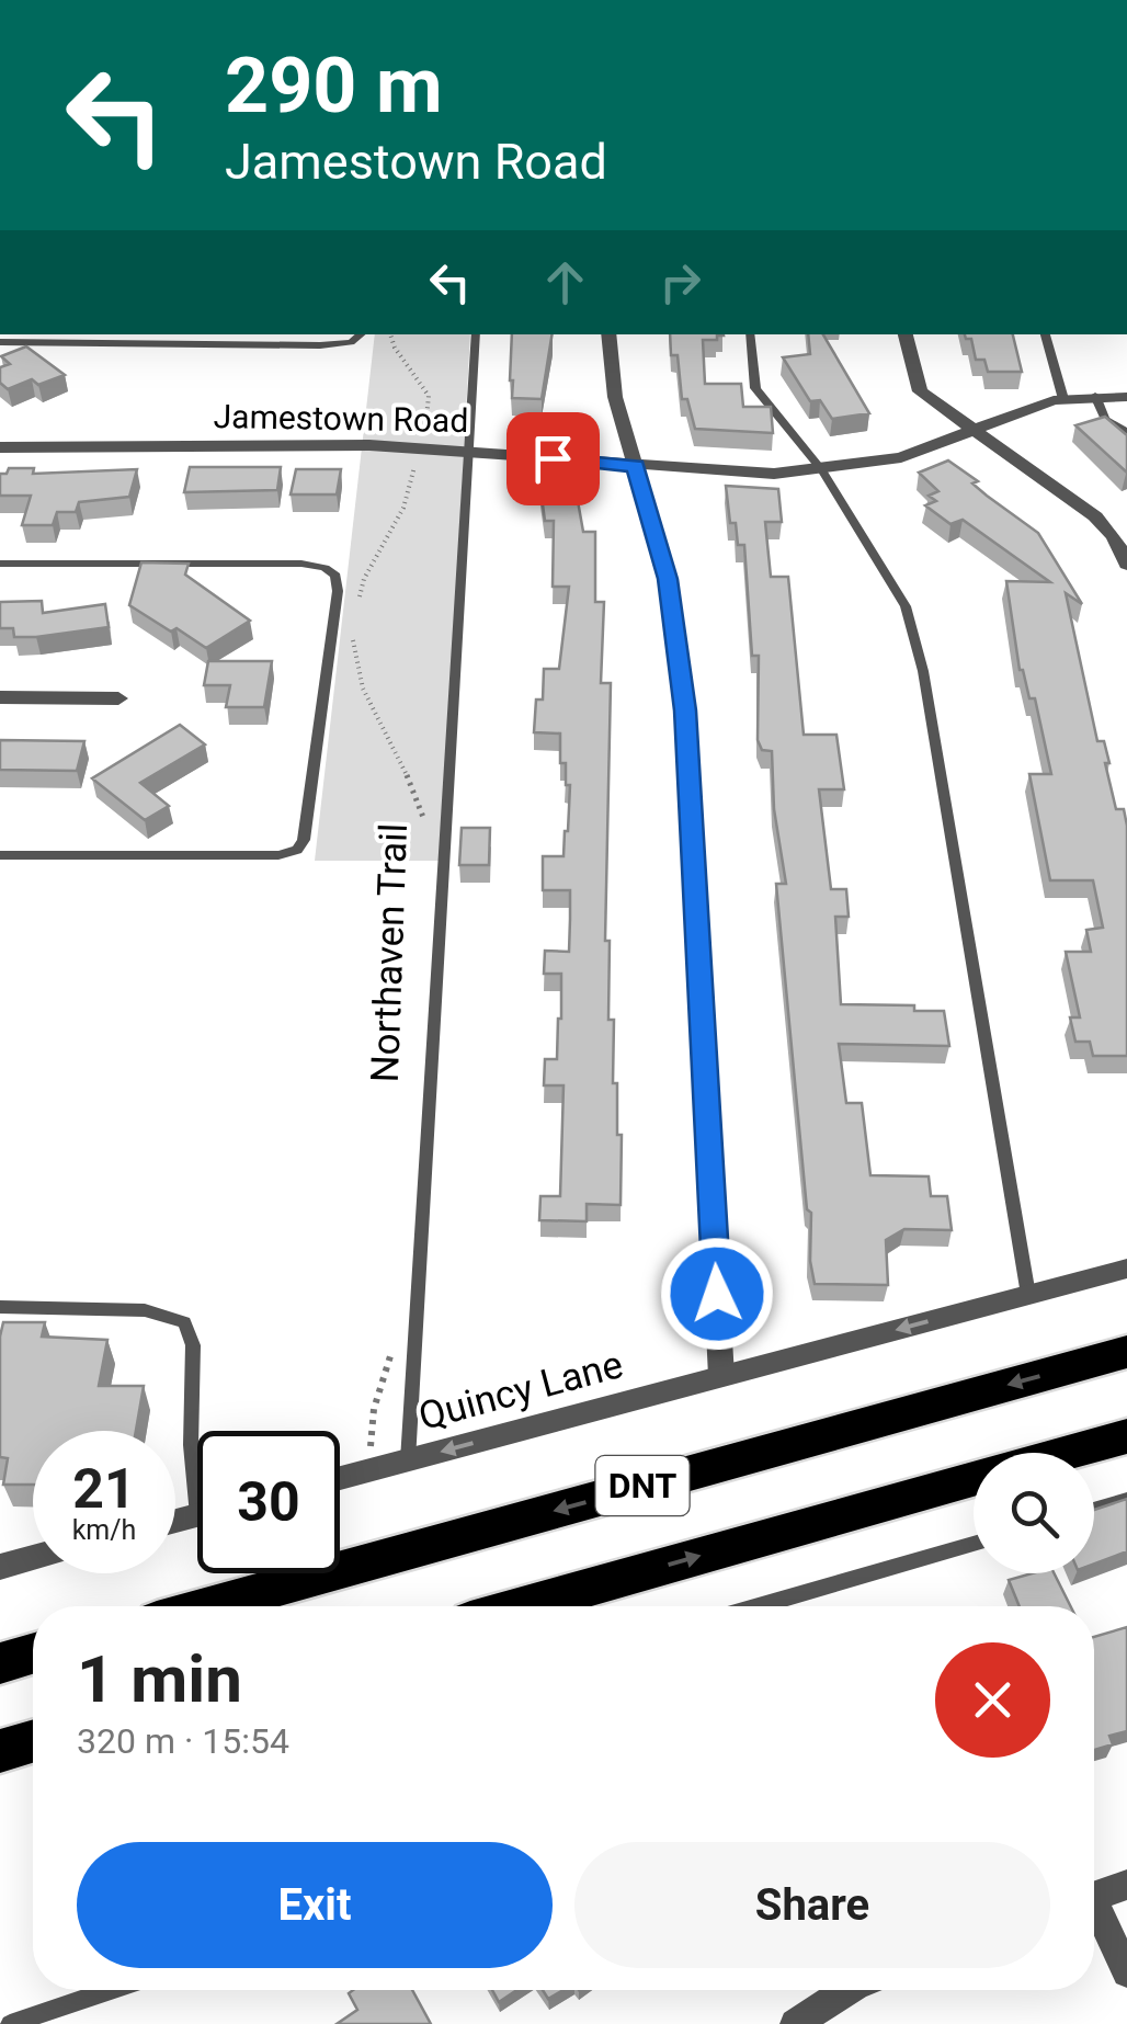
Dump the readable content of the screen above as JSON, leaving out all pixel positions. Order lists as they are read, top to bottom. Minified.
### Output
{"streets":{"highway":["DNT"],"street":["Jamestown Road","Quincy Lane"],"path":["Northaven Trail"]},"one_way":["Quincy Lane"],"page":{"turn":["290 m","Jamestown Road"],"speed":"21 km/h","limit":"30","heading":["1 min","320 m · 15:54"],"buttons":["Exit","Share"]}}
